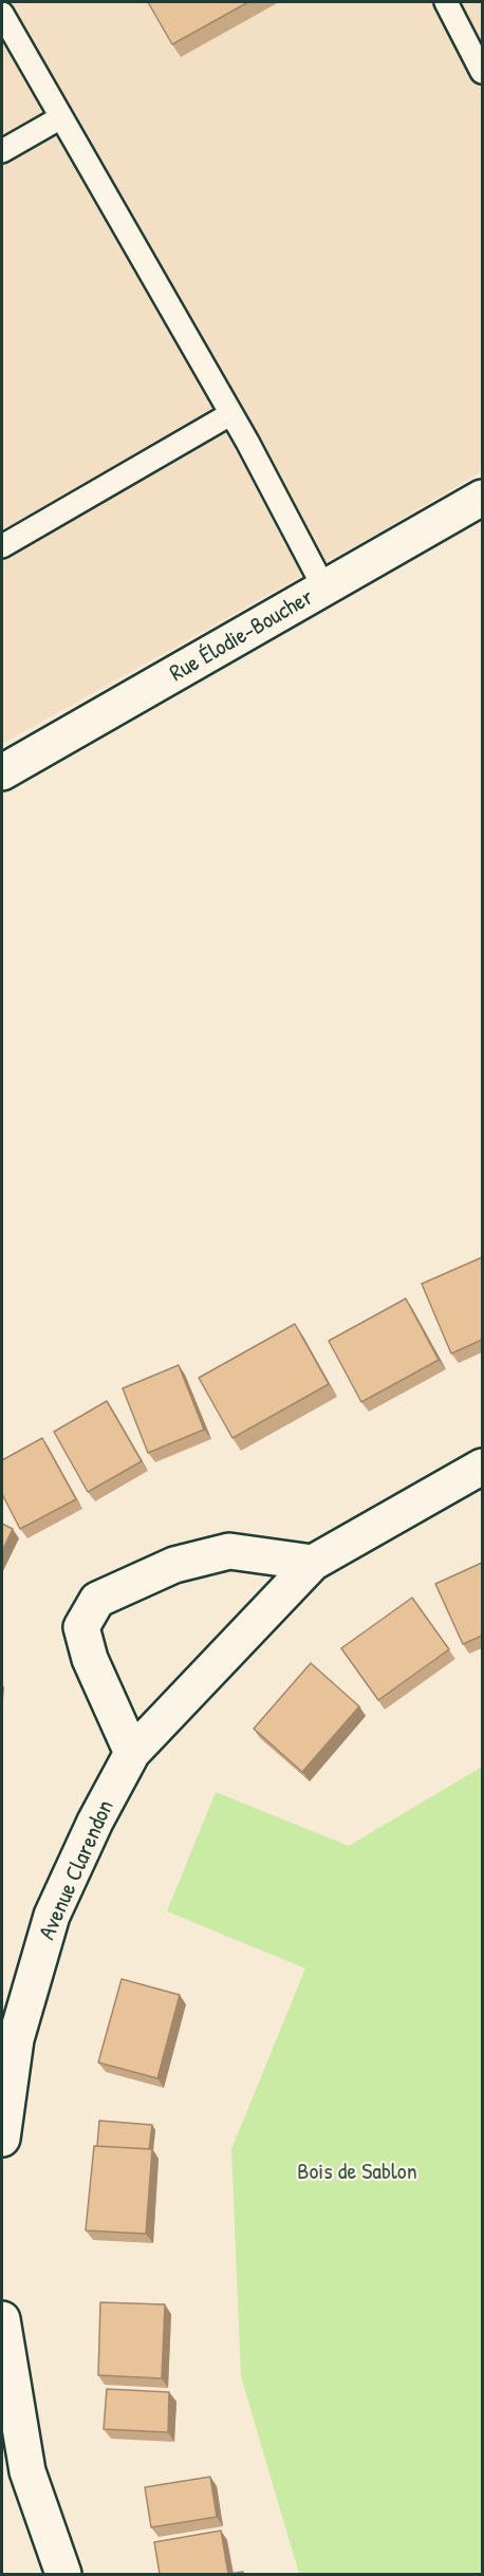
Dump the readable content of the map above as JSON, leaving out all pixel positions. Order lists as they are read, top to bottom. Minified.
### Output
{"streets":{"street":["Rue Élodie-Boucher","Avenue Clarendon"]},"parks":["Bois de Sablon"]}
